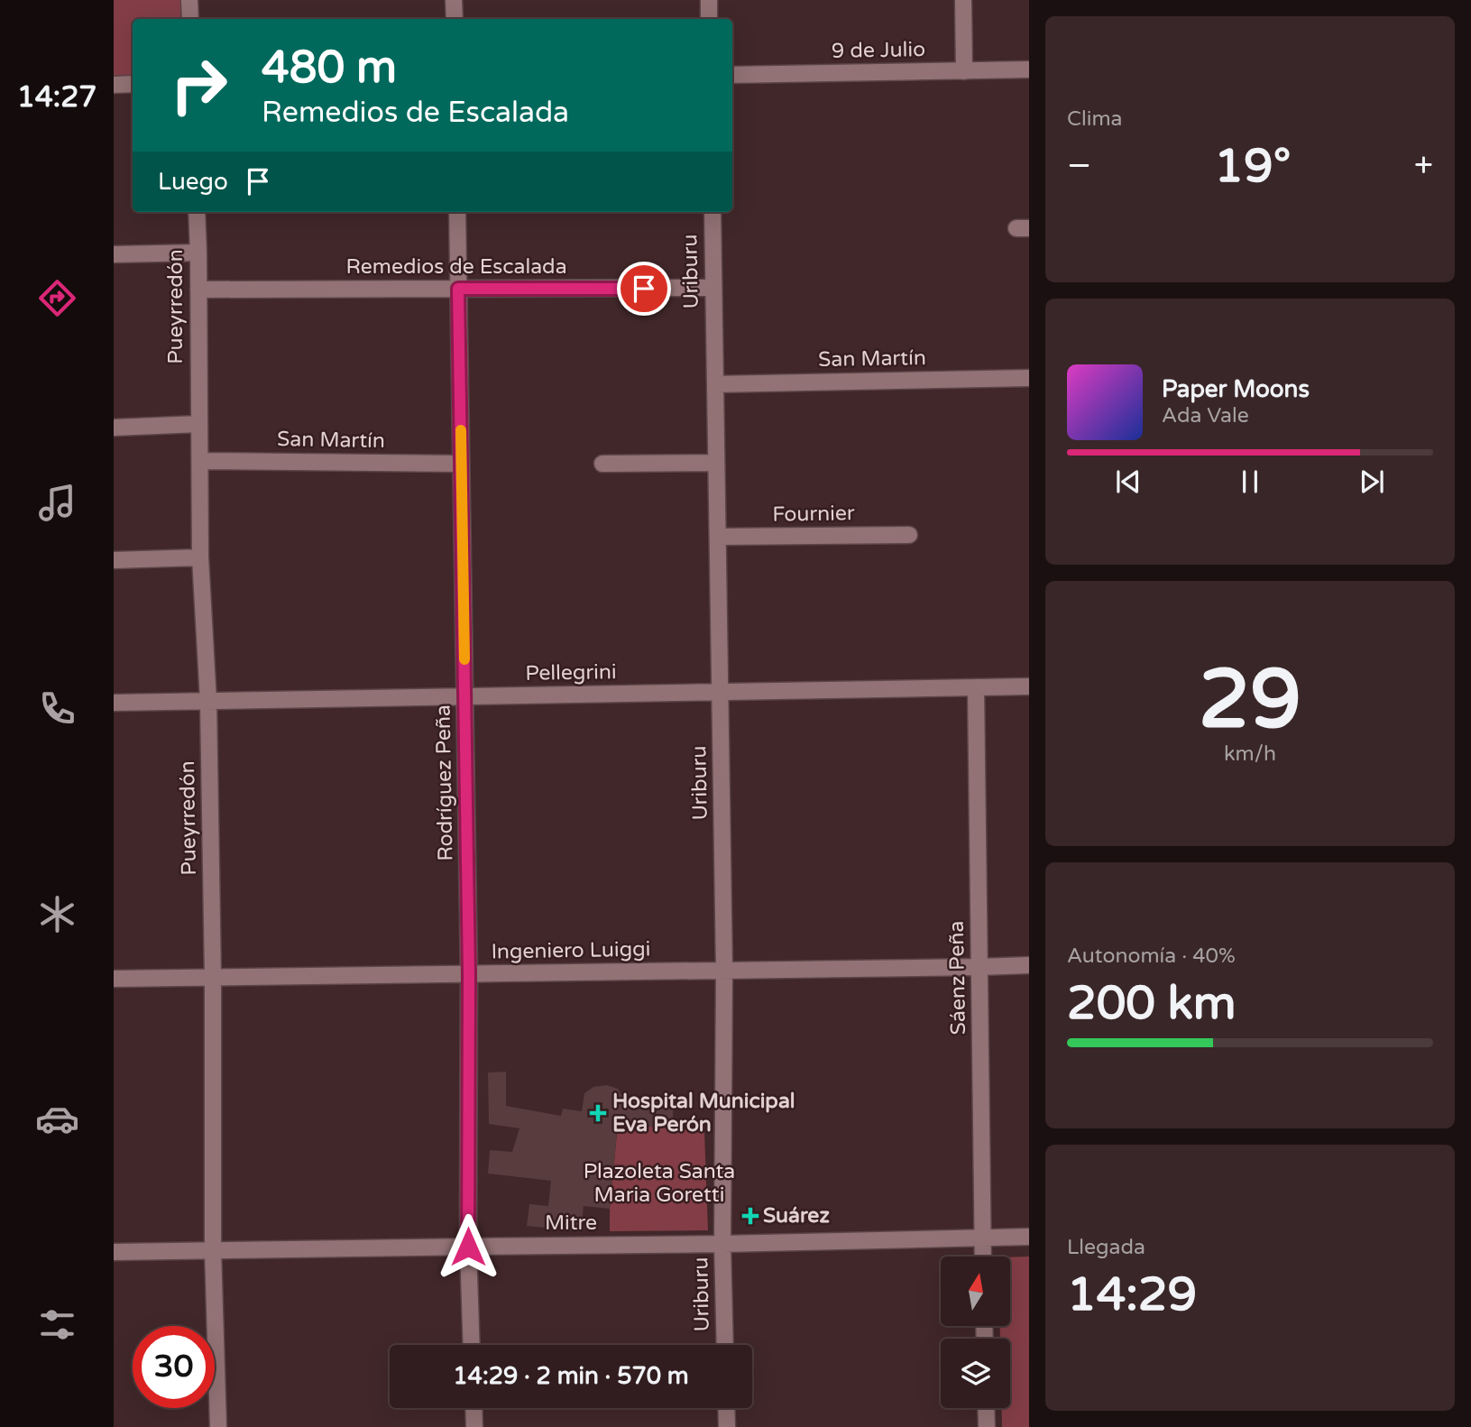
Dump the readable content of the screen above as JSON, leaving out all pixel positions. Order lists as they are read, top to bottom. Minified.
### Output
{"streets":{"street":["9 de Julio","Remedios de Escalada","Uriburu","Pueyrredón","San Martín","Fournier","Pellegrini","Rodríguez Peña","Ingeniero Luiggi","Sáenz Peña","Mitre"]},"crossings":[["Remedios de Escalada","Uriburu"],["Remedios de Escalada","Pueyrredón"],["Remedios de Escalada","Rodríguez Peña"],["Uriburu","San Martín"],["Uriburu","Fournier"],["Uriburu","Pellegrini"],["Uriburu","Ingeniero Luiggi"],["Uriburu","Mitre"],["Pueyrredón","San Martín"],["Pueyrredón","Pellegrini"],["Pueyrredón","Ingeniero Luiggi"],["Pueyrredón","Mitre"],["San Martín","Rodríguez Peña"],["Pellegrini","Rodríguez Peña"],["Pellegrini","Sáenz Peña"],["Rodríguez Peña","Ingeniero Luiggi"],["Rodríguez Peña","Mitre"],["Ingeniero Luiggi","Sáenz Peña"],["Sáenz Peña","Mitre"]],"parks":["Plazoleta Santa Maria Goretti"],"places":{"health":["Hospital Municipal Eva Perón","Suárez"]},"north":"top","page":{"tabs":"14:27","tile":["Clima",["29","km/h"],["Autonomía · 40%","200 km"],["Llegada","14:29"]],"turn":["480 m","Remedios de Escalada"],"heat":["−","19°","+"],"then":"Luego","song":["Paper Moons","Ada Vale"],"limit":"30","trip":"14:29 · 2 min · 570 m"}}
